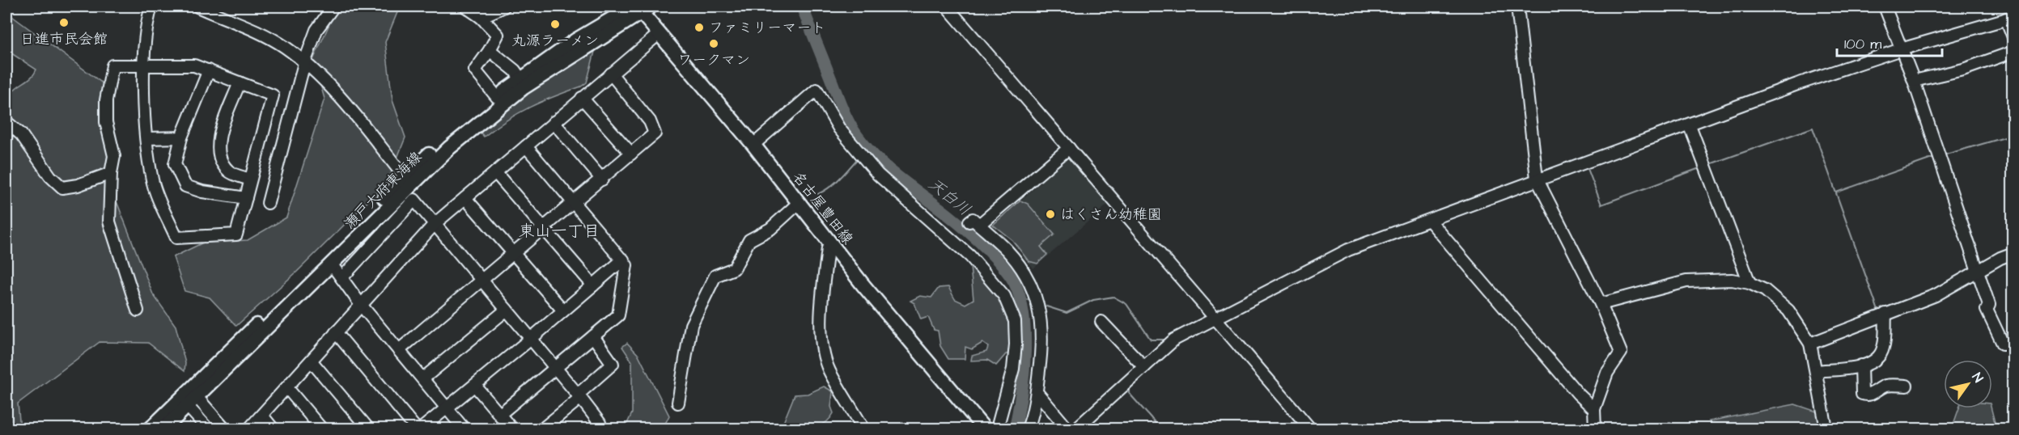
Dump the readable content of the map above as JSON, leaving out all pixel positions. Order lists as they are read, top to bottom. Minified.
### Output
{"streets":{"main road":["瀬戸大府東海線","名古屋豊田線"]},"crossings":[["瀬戸大府東海線","名古屋豊田線"]],"districts":["東山一丁目"],"water":["天白川"],"places":["日進市民会館","丸源ラーメン","ファミリーマート","ワークマン","はくさん幼稚園"],"scale_bar":"100 m","north":"top right"}
